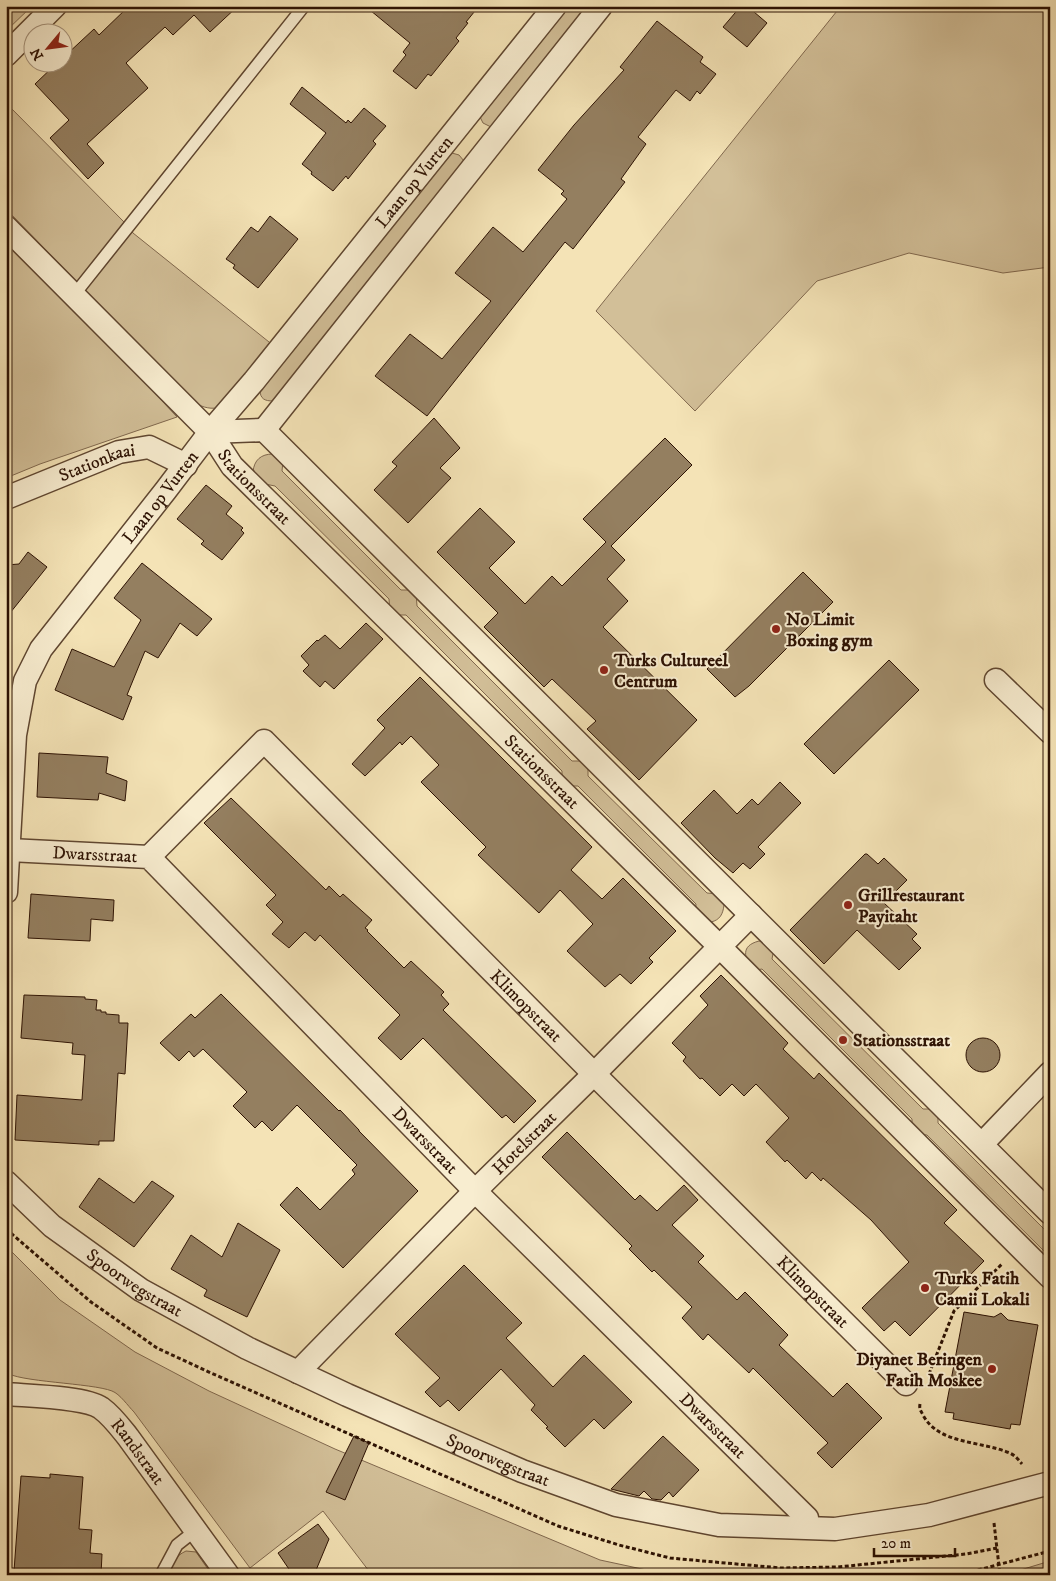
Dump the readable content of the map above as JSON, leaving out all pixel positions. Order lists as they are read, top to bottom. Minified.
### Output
{"streets":{"street":["Laan op Vurten","Stationkaai","Stationsstraat","Dwarsstraat","Klimopstraat","Hotelstraat","Spoorwegstraat","Randstraat"]},"crossings":[["Laan op Vurten","Stationkaai"],["Laan op Vurten","Stationsstraat"],["Laan op Vurten","Dwarsstraat"],["Stationsstraat","Hotelstraat"],["Dwarsstraat","Klimopstraat"],["Dwarsstraat","Hotelstraat"],["Klimopstraat","Hotelstraat"],["Hotelstraat","Spoorwegstraat"]],"places":["No Limit Boxing gym","Turks Cultureel Centrum","Grillrestaurant Payitaht","Stationsstraat","Turks Fatih Camii Lokali","Diyanet Beringen Fatih Moskee"],"scale_bar":"20 m","north":"bottom left"}
